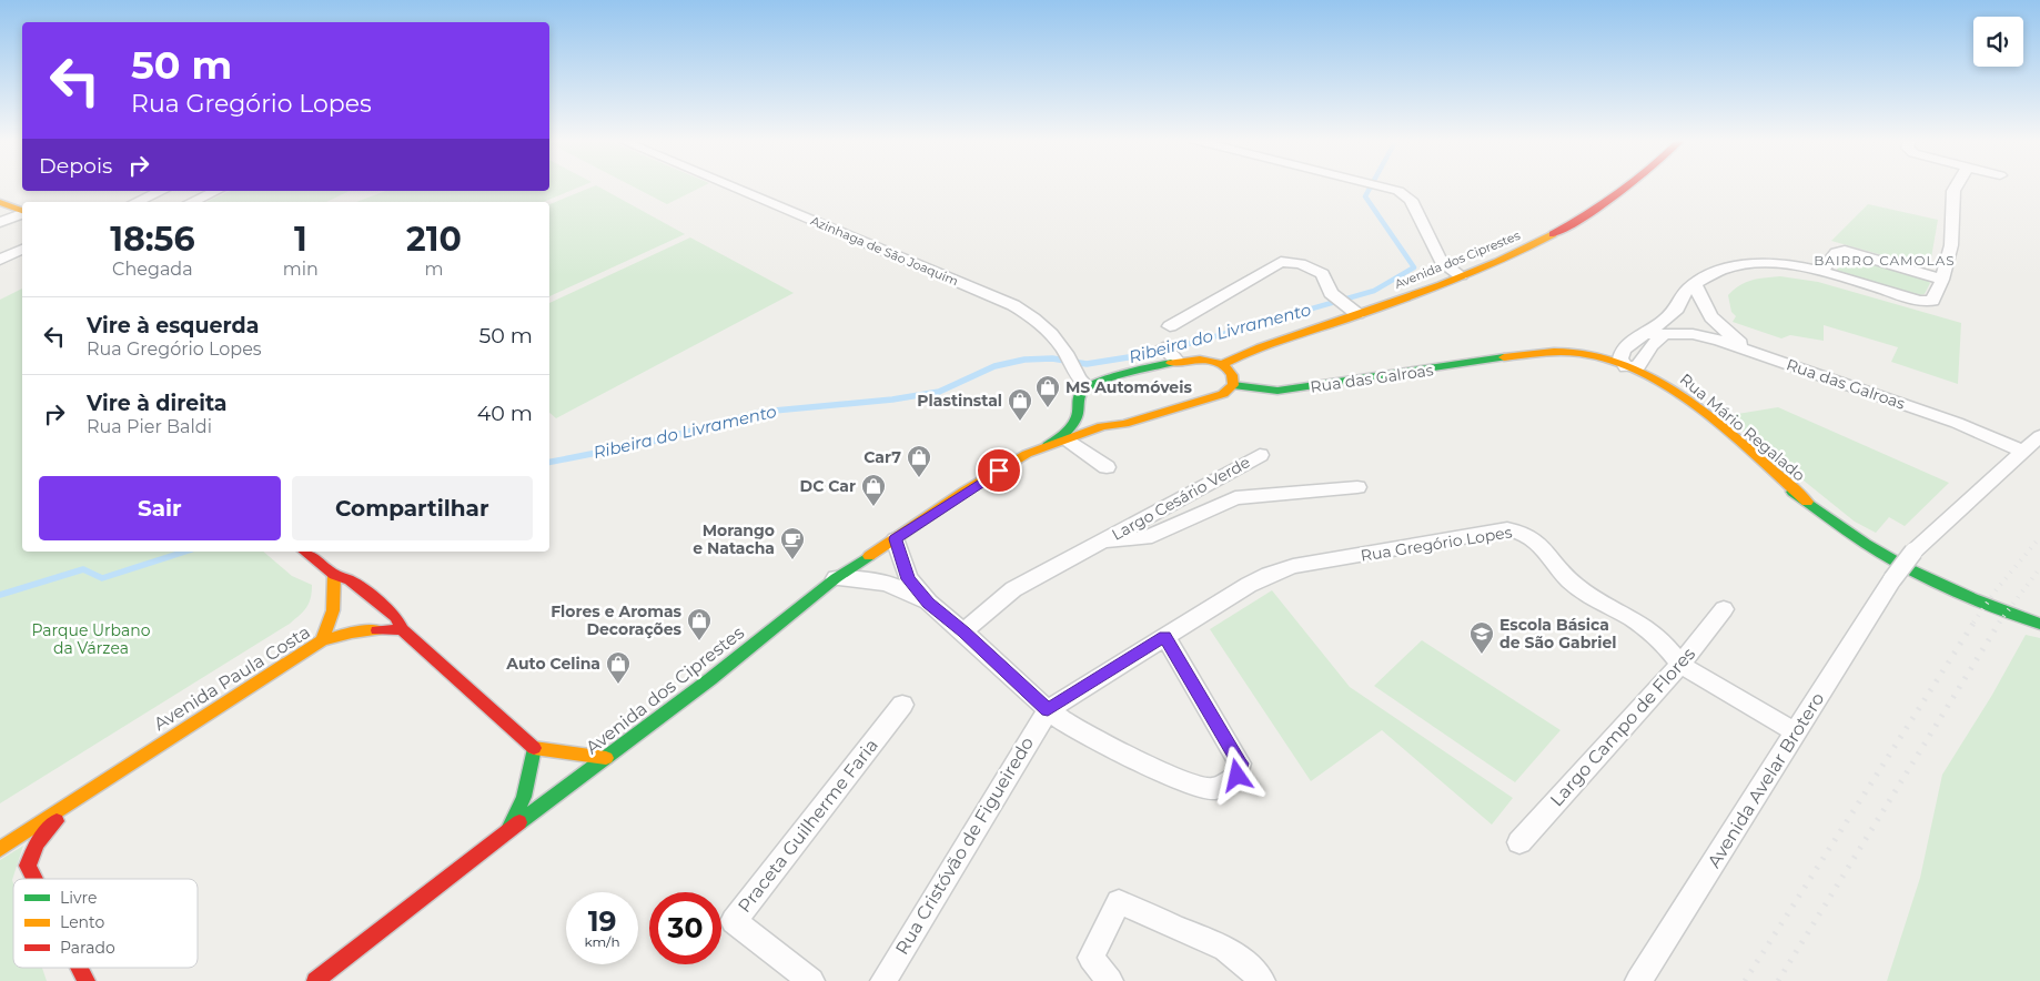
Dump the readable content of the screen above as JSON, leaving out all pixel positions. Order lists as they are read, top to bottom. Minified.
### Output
{"streets":{"main road":["Avenida dos Ciprestes","Rua das Galroas","Rua Mário Regalado","Avenida Paula Costa"],"street":["Azinhaga de São Joaquim","Largo Cesário Verde","Rua Gregório Lopes","Largo Campo de Flores","Avenida Avelar Brotero","Praceta Guilherme Faria","Rua Cristóvão de Figueiredo"]},"crossings":[["Azinhaga de São Joaquim","Avenida dos Ciprestes"],["Avenida dos Ciprestes","Rua das Galroas"],["Rua das Galroas","Rua Mário Regalado"],["Rua das Galroas","Avenida Avelar Brotero"],["Rua Gregório Lopes","Largo Campo de Flores"],["Rua Gregório Lopes","Avenida Avelar Brotero"],["Rua Gregório Lopes","Rua Cristóvão de Figueiredo"]],"districts":["BAIRRO CAMOLAS"],"water":["Ribeira do Livramento"],"parks":["Parque Urbano da Várzea"],"places":{"shop":["MS Automóveis","Plastinstal","Car7","DC Car","Flores e Aromas Decorações","Auto Celina"],"cafe":["Morango e Natacha"],"school or university":["Escola Básica de São Gabriel"]},"legend":["Livre","Lento","Parado"],"page":{"turn":["50 m","Rua Gregório Lopes"],"then":"Depois","eta":["18:56","Chegada","1","min","210","m"],"list":[{"name":"Vire à esquerda","note":"Rua Gregório Lopes","value":"50 m"},{"name":"Vire à direita","note":"Rua Pier Baldi","value":"40 m"}],"buttons":["Sair","Compartilhar"],"speed":"19 km/h","limit":"30"}}
